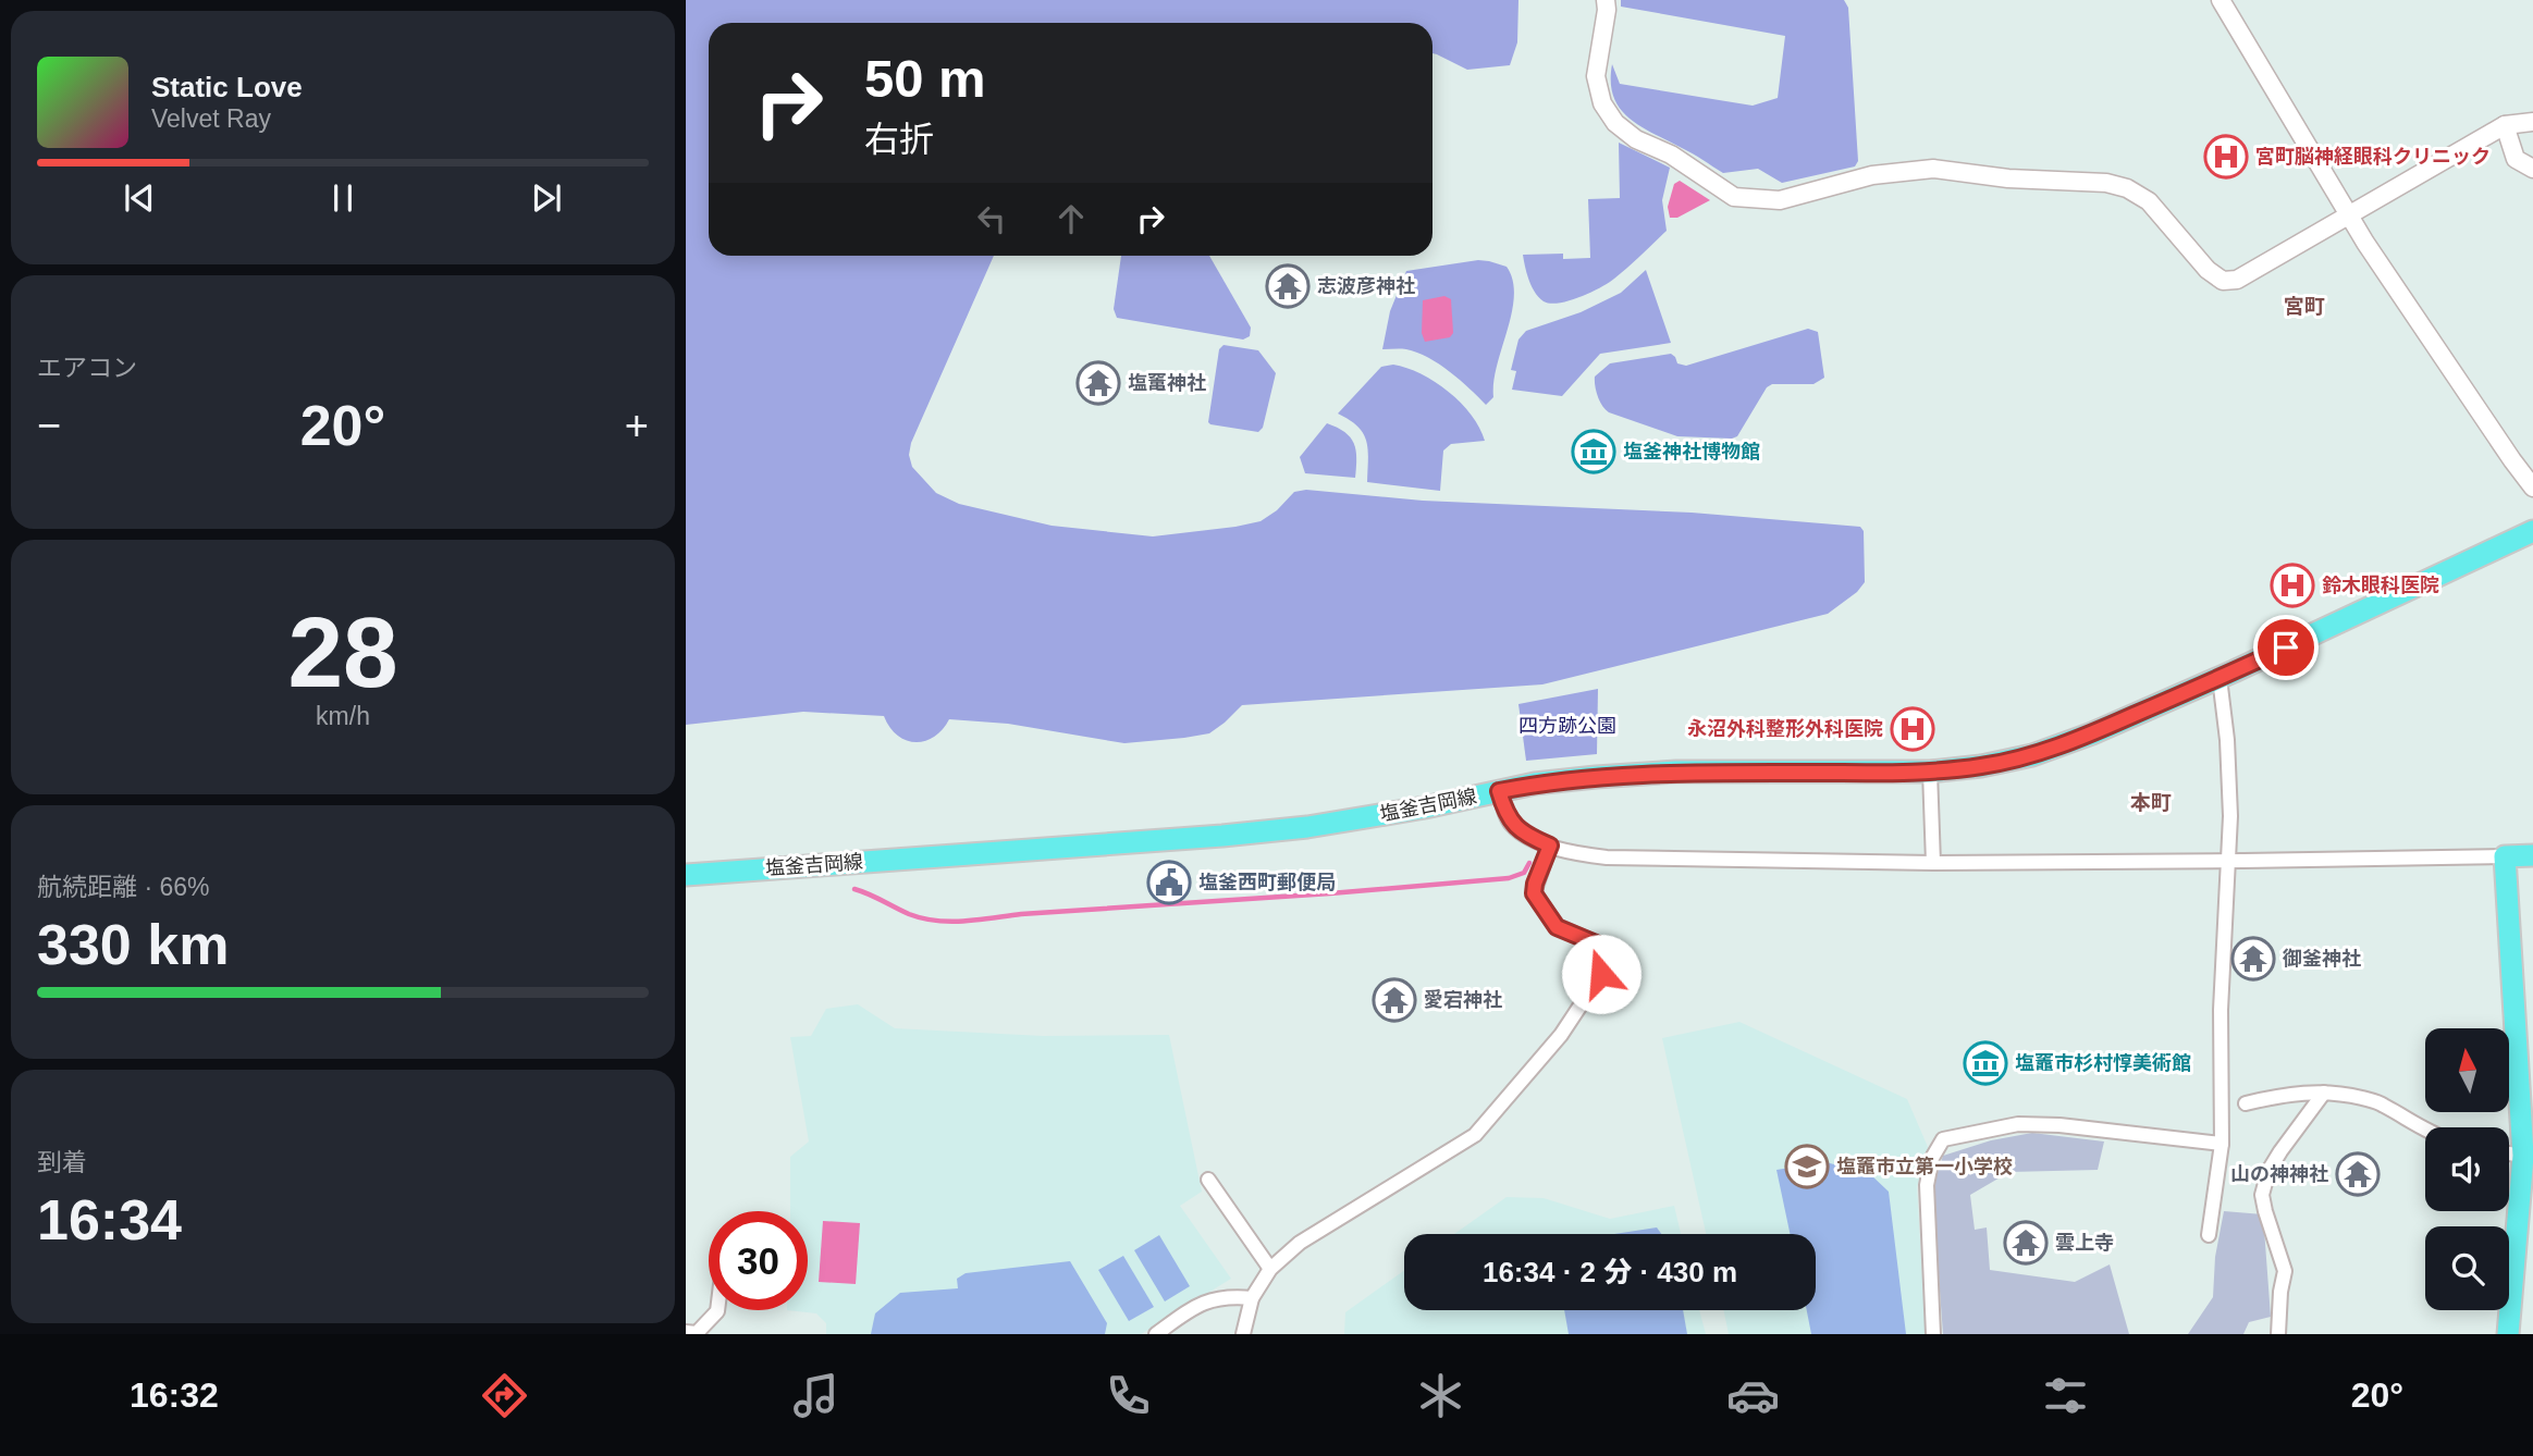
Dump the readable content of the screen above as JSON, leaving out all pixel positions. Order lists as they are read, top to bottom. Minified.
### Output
{"streets":{"main road":["塩釜吉岡線"]},"districts":["宮町","本町"],"parks":["四方跡公園"],"places":{"hospital":["宮町脳神経眼科クリニック","鈴木眼科医院","永沼外科整形外科医院"],"temple":["志波彦神社","塩竃神社","御釜神社","愛宕神社","山の神神社","雲上寺"],"museum":["塩釜神社博物館","塩竈市杉村惇美術館"],"public building":["塩釜西町郵便局"],"school or university":["塩竈市立第一小学校"]},"north":"top","page":{"turn":["50 m","右折"],"song":["Static Love","Velvet Ray"],"tile":["エアコン",["28","km/h"],["航続距離 · 66%","330 km"],["到着","16:34"]],"heat":["−","20°","+"],"limit":"30","trip":"16:34 · 2 分 · 430 m","tabs":["16:32","20°"]}}
